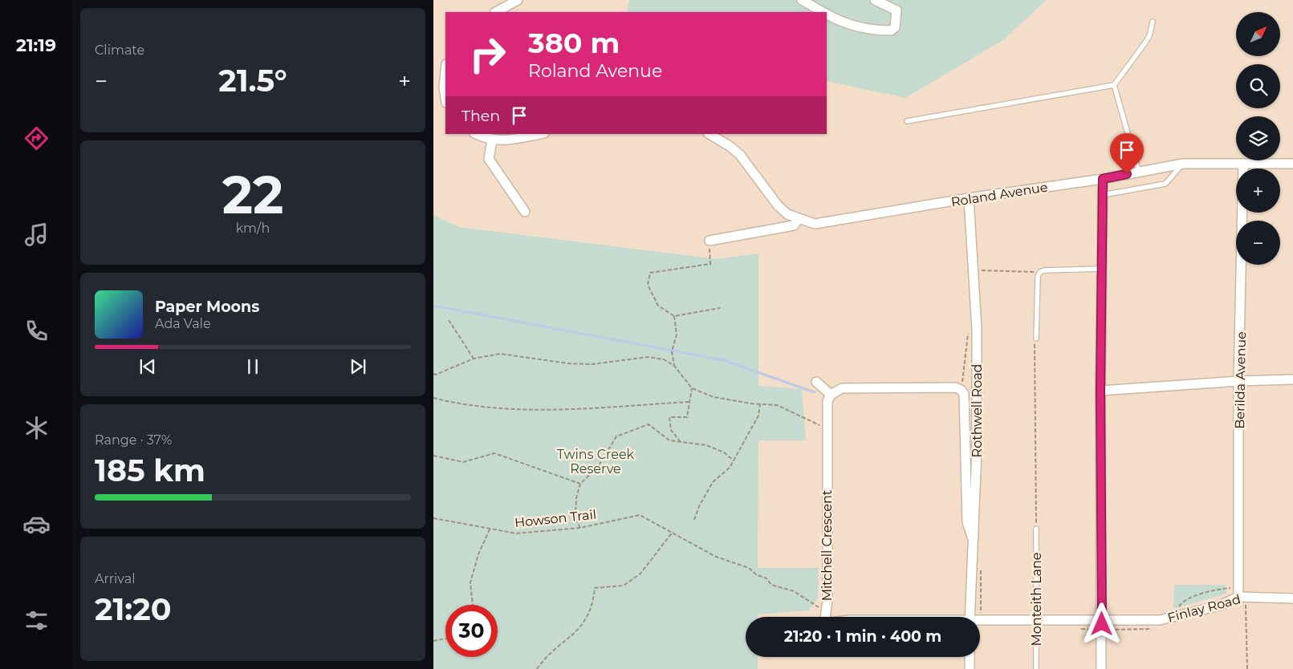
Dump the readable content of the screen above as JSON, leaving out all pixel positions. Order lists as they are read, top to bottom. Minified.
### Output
{"streets":{"street":["Roland Avenue","Berilda Avenue","Rothwell Road","Mitchell Crescent","Finlay Road"],"lane":["Monteith Lane"],"path":["Howson Trail"]},"crossings":[["Roland Avenue","Berilda Avenue"],["Roland Avenue","Rothwell Road"],["Berilda Avenue","Finlay Road"],["Howson Trail","Mitchell Crescent"],["Monteith Lane","Finlay Road"]],"parks":["Twins Creek Reserve"],"north":"top right","page":{"tabs":"21:19","tile":["Climate",["22","km/h"],["Range · 37%","185 km"],["Arrival","21:20"]],"map_buttons":["+","−"],"turn":["380 m","Roland Avenue"],"heat":["−","21.5°","+"],"then":"Then","song":["Paper Moons","Ada Vale"],"limit":"30","trip":"21:20 · 1 min · 400 m"}}
